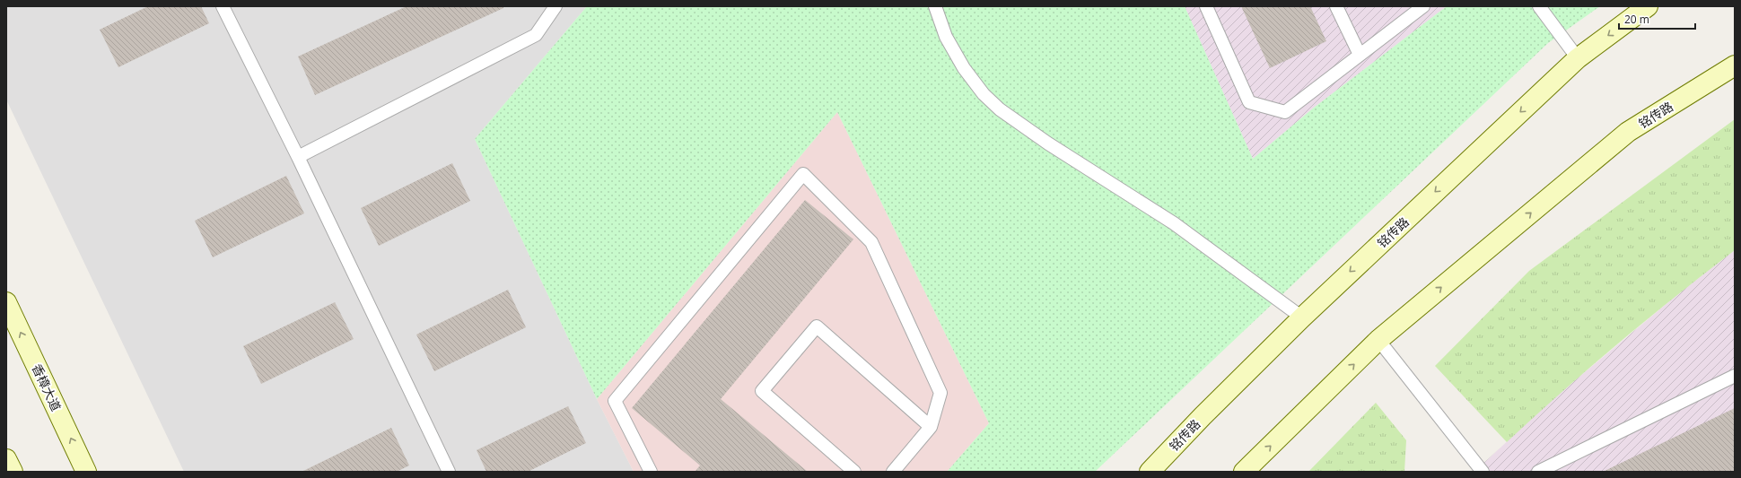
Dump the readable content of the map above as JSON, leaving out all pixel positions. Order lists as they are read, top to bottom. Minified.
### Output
{"streets":{"main road":["铭传路","香樟大道"]},"one_way":["香樟大道"],"scale_bar":"20 m"}
